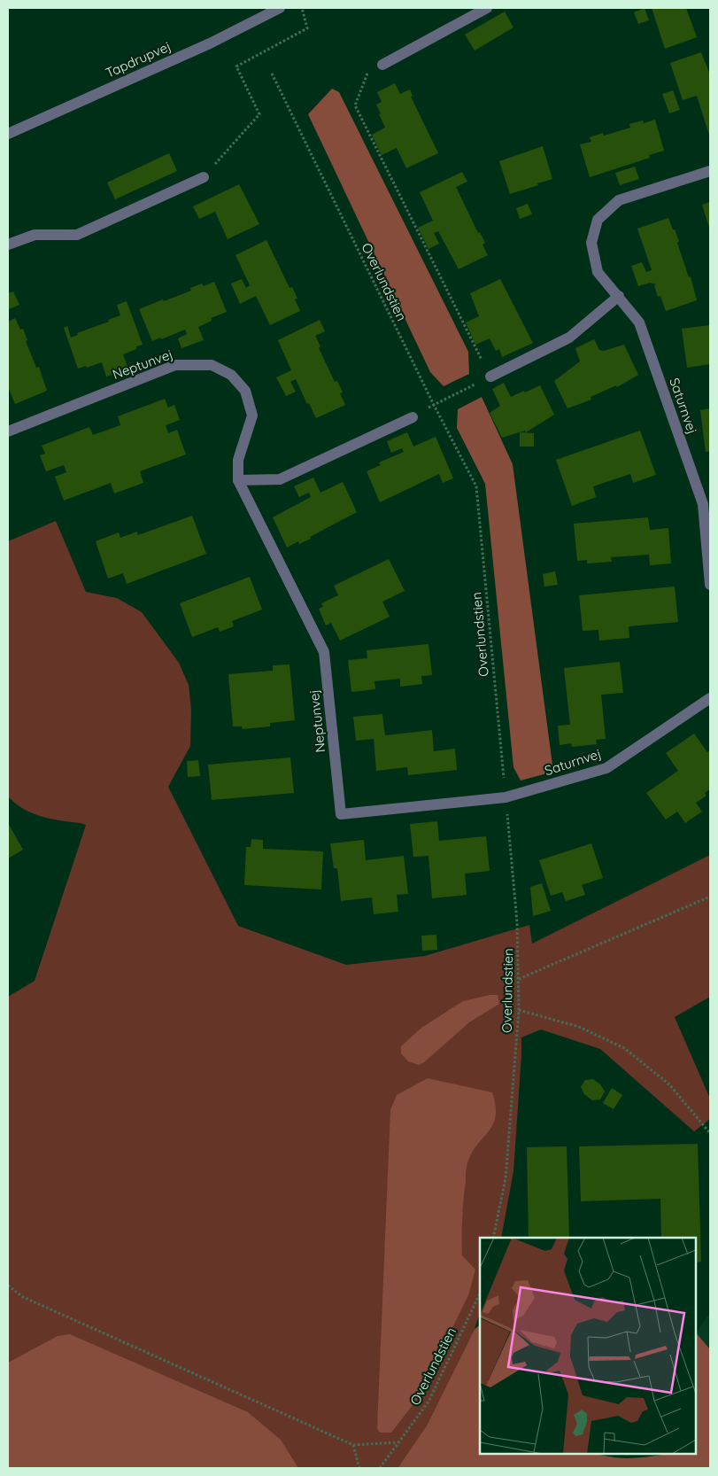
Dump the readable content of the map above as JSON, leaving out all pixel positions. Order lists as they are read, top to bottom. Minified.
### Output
{"streets":{"street":["Tapdrupvej","Neptunvej","Saturnvej"],"path":["Overlundstien"]},"crossings":[["Overlundstien","Neptunvej"],["Overlundstien","Saturnvej"],["Neptunvej","Saturnvej"]]}
